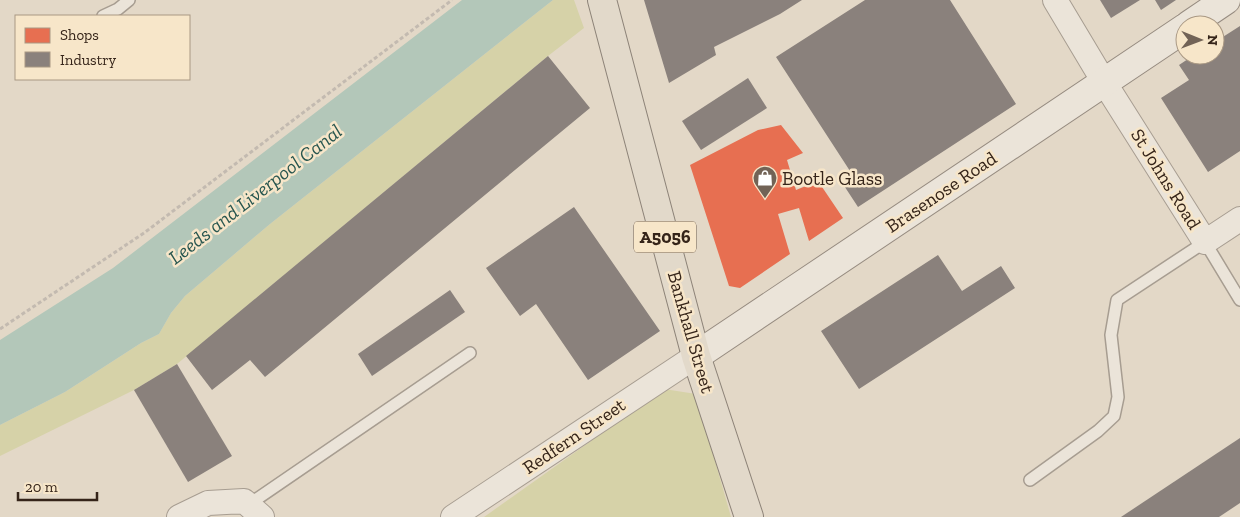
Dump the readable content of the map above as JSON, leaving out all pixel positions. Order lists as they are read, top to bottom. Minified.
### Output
{"streets":{"main road":["Brasenose Road","A5056","Bankhall Street"],"street":["St Johns Road","Redfern Street"]},"crossings":[["St Johns Road","Brasenose Road"],["Brasenose Road","Bankhall Street"],["Brasenose Road","Redfern Street"],["Bankhall Street","Redfern Street"]],"water":["Leeds and Liverpool Canal"],"places":{"shop":["Bootle Glass"]},"legend":["Shops","Industry"],"scale_bar":"20 m","north":"right"}
